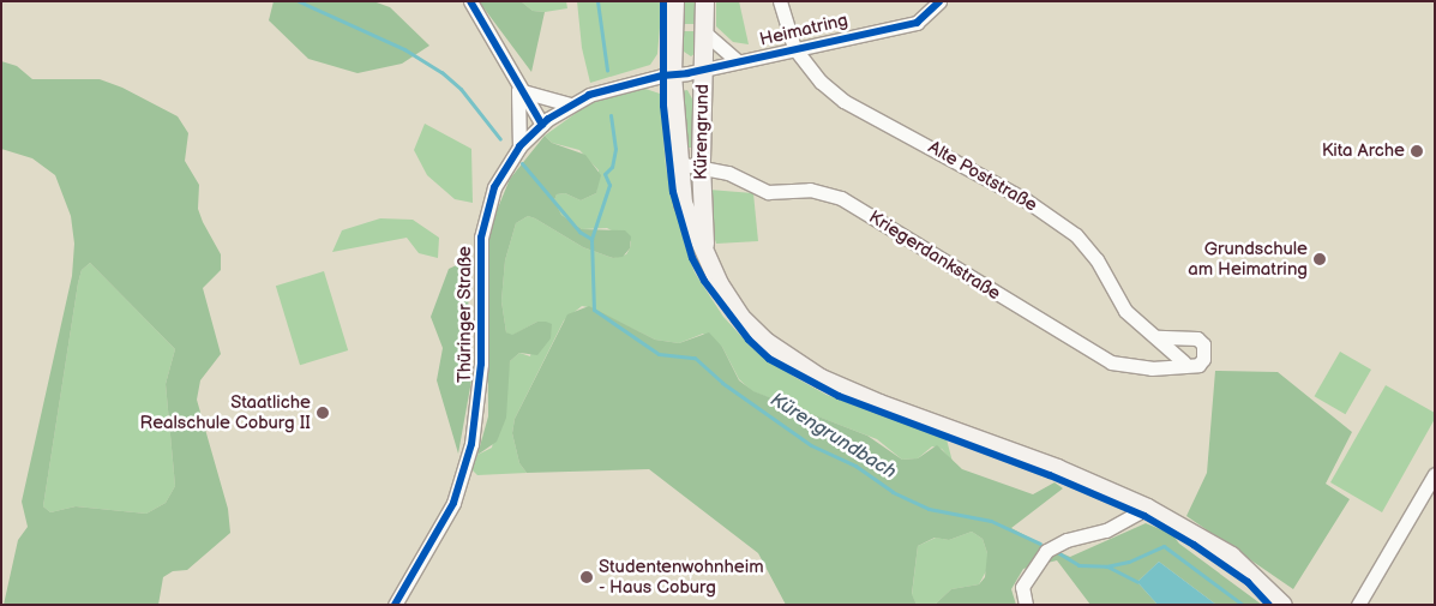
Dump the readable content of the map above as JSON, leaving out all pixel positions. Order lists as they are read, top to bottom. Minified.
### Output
{"streets":{"main road":["Kürengrund"],"street":["Heimatring","Alte Poststraße","Kriegerdankstraße","Thüringer Straße"]},"crossings":[["Heimatring","Kürengrund"],["Heimatring","Alte Poststraße"],["Heimatring","Thüringer Straße"],["Kürengrund","Kriegerdankstraße"],["Kürengrund","Thüringer Straße"],["Alte Poststraße","Kriegerdankstraße"]],"water":["Kürengrundbach"],"places":["Kita Arche","Grundschule am Heimatring","Staatliche Realschule Coburg II","Studentenwohnheim - Haus Coburg"]}
